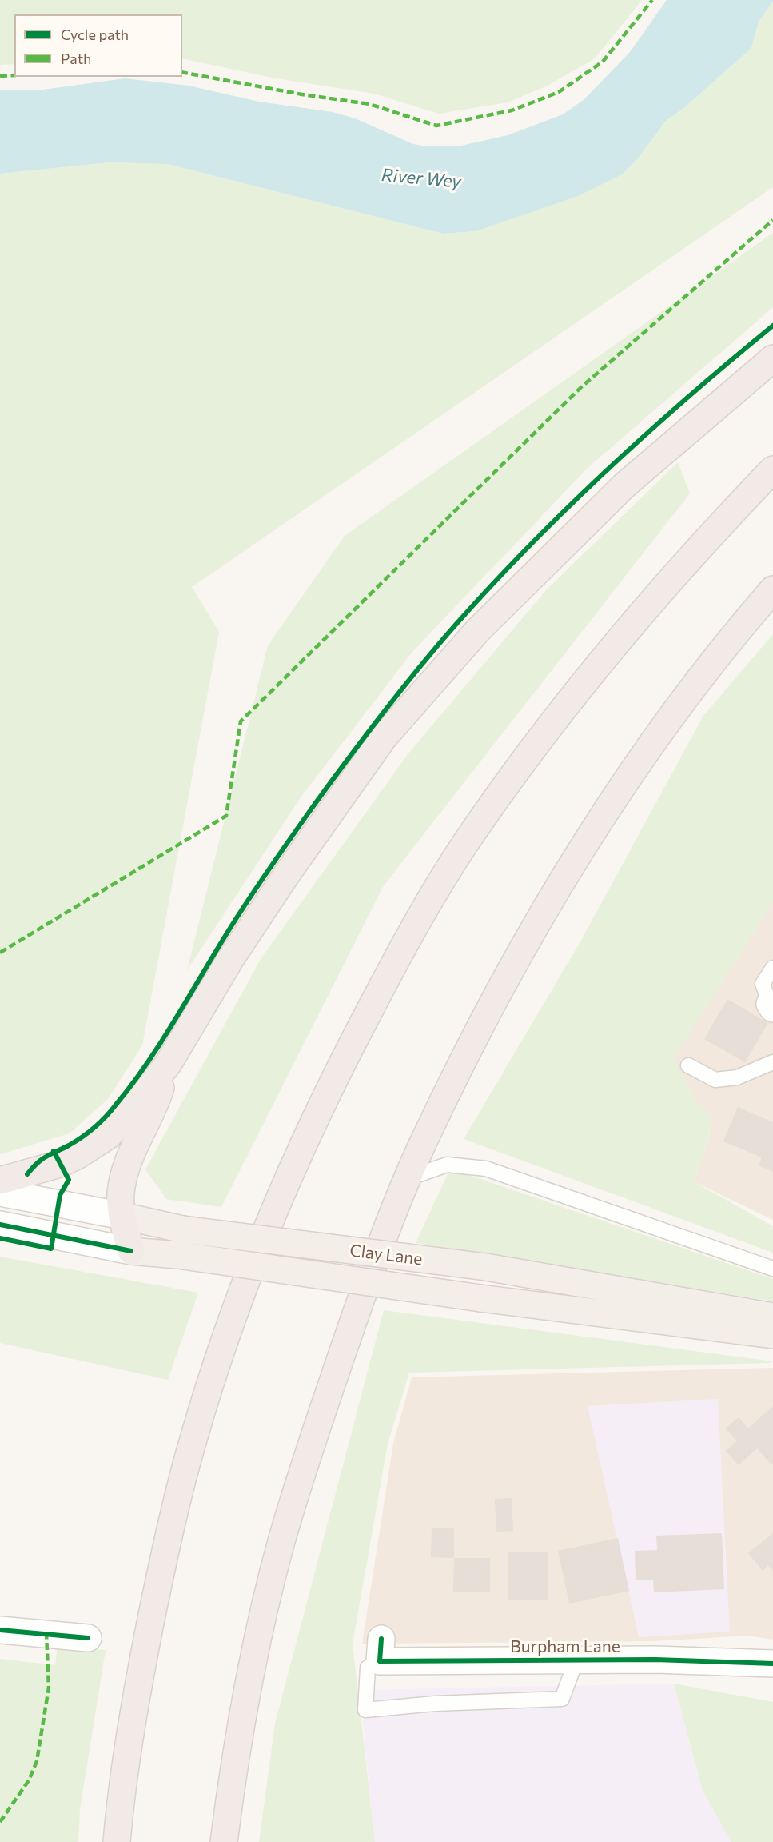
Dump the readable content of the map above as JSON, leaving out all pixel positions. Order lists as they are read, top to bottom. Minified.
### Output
{"streets":{"main road":["Clay Lane"],"street":["Burpham Lane"]},"water":["River Wey"],"legend":["Cycle path","Path"]}
